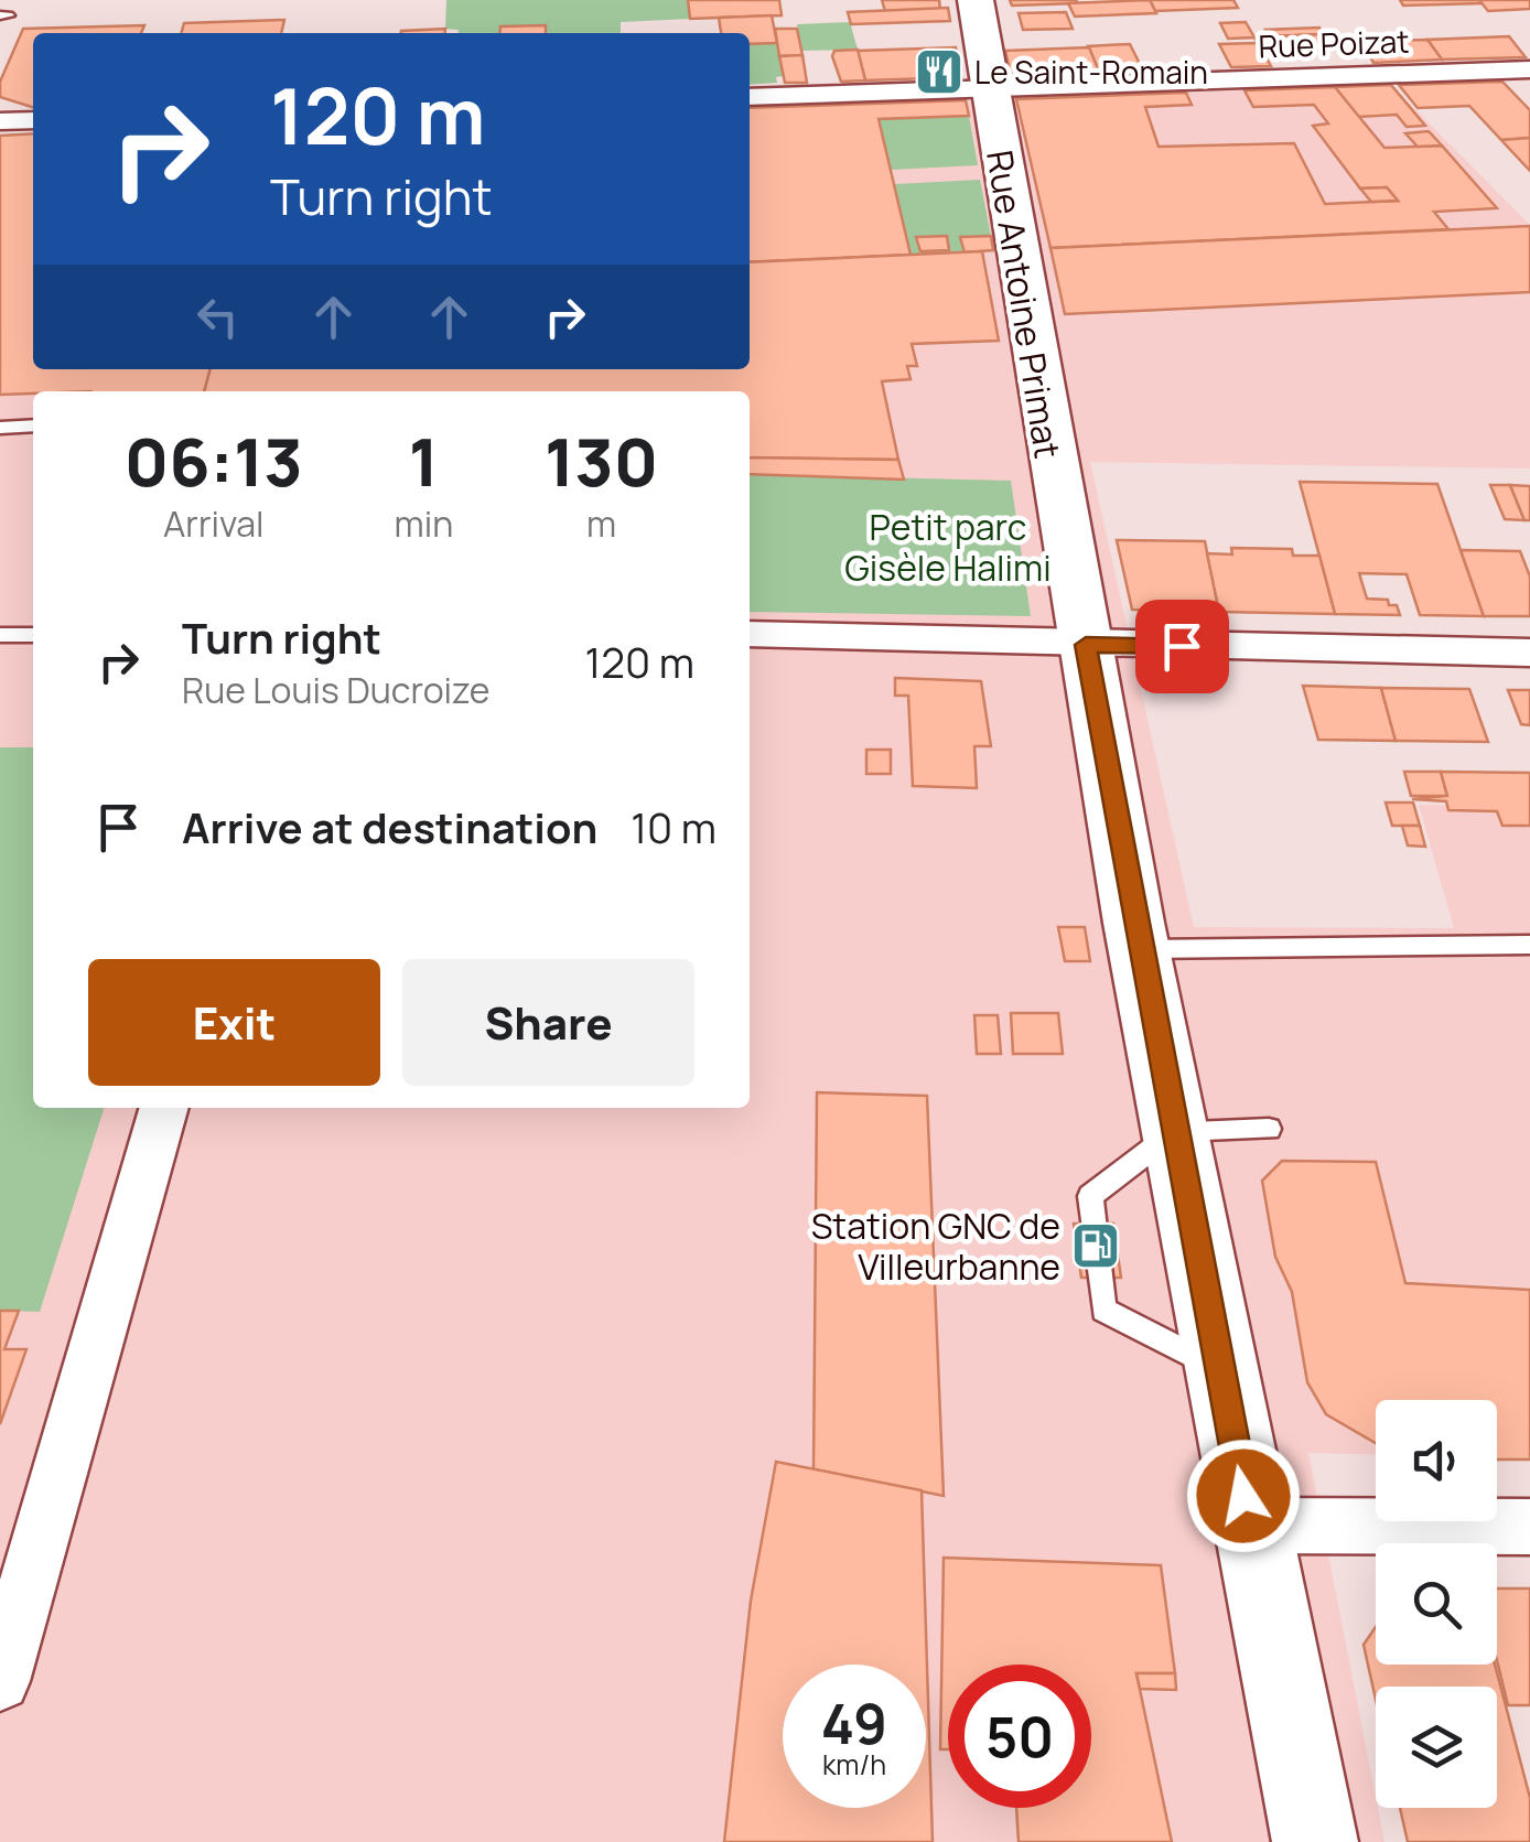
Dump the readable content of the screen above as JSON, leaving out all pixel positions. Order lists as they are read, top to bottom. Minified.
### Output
{"streets":{"main road":["Rue Antoine Primat"],"street":["Rue Poizat"]},"crossings":[["Rue Poizat","Rue Antoine Primat"]],"parks":["Petit parc Gisèle Halimi"],"places":{"restaurant":["Le Saint-Romain"],"fuel station":["Station GNC de Villeurbanne"]},"page":{"turn":["120 m","Turn right"],"eta":["06:13","Arrival","1","min","130","m"],"list":[{"name":"Turn right","note":"Rue Louis Ducroize","value":"120 m"},{"name":"Arrive at destination","value":"10 m"}],"buttons":["Exit","Share"],"speed":"49 km/h","limit":"50"}}
